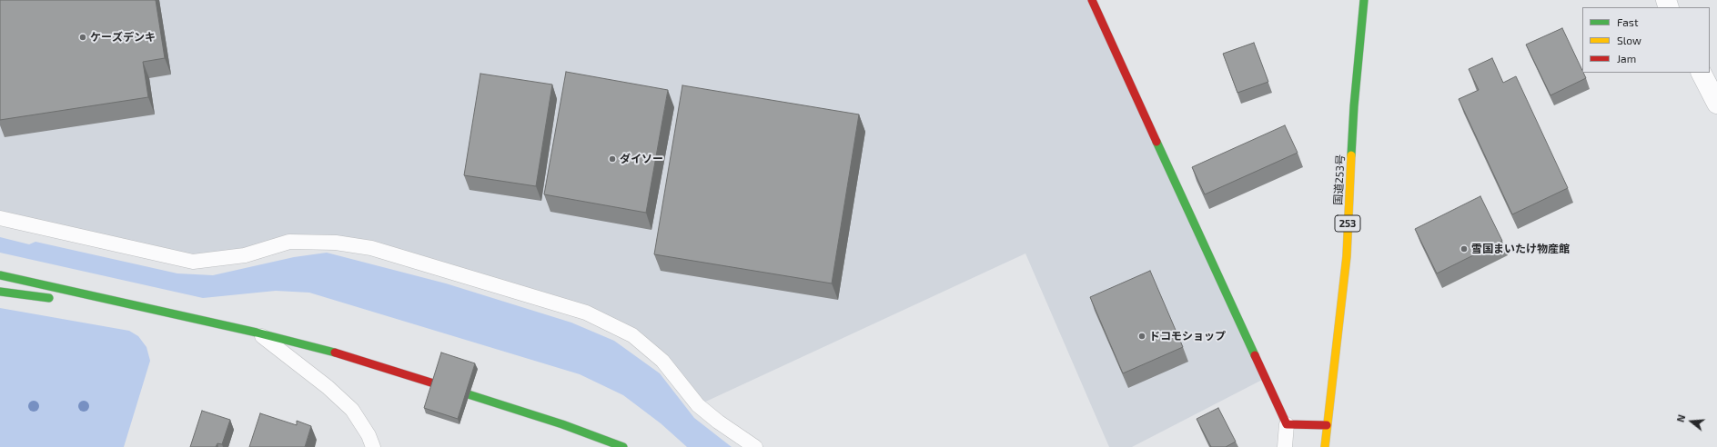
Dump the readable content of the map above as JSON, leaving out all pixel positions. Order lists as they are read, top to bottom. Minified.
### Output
{"streets":{"main road":["国道253号","253"]},"places":["ケーズデンキ","ダイソー","雪国まいたけ物産館","ドコモショップ"],"legend":["Fast","Slow","Jam"],"north":"left"}
